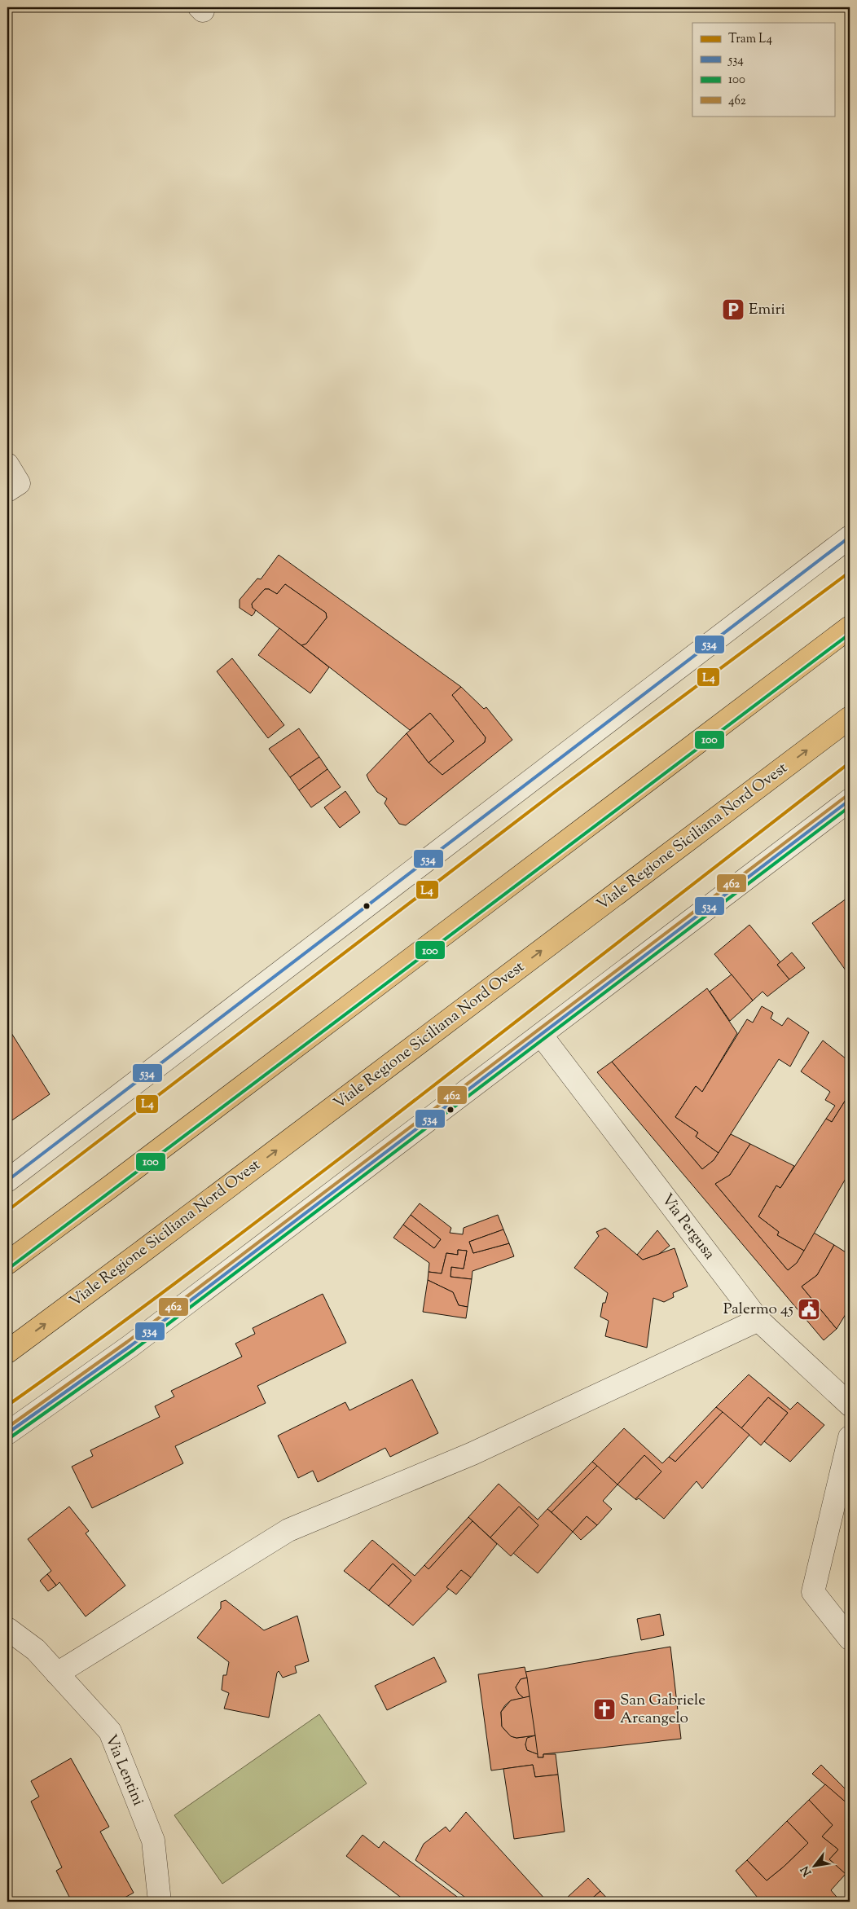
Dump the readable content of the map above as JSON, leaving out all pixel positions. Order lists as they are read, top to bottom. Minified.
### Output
{"streets":{"main road":["Viale Regione Siciliana Nord Ovest"],"street":["Via Pergusa","Via Lentini"]},"places":{"parking":["Emiri"],"public building":["Palermo 45"],"church":["San Gabriele Arcangelo"]},"lines":["transit line 534","tram line L4","transit line 100","transit line 462"],"legend":["Tram L4","534","100","462"],"north":"bottom left"}
